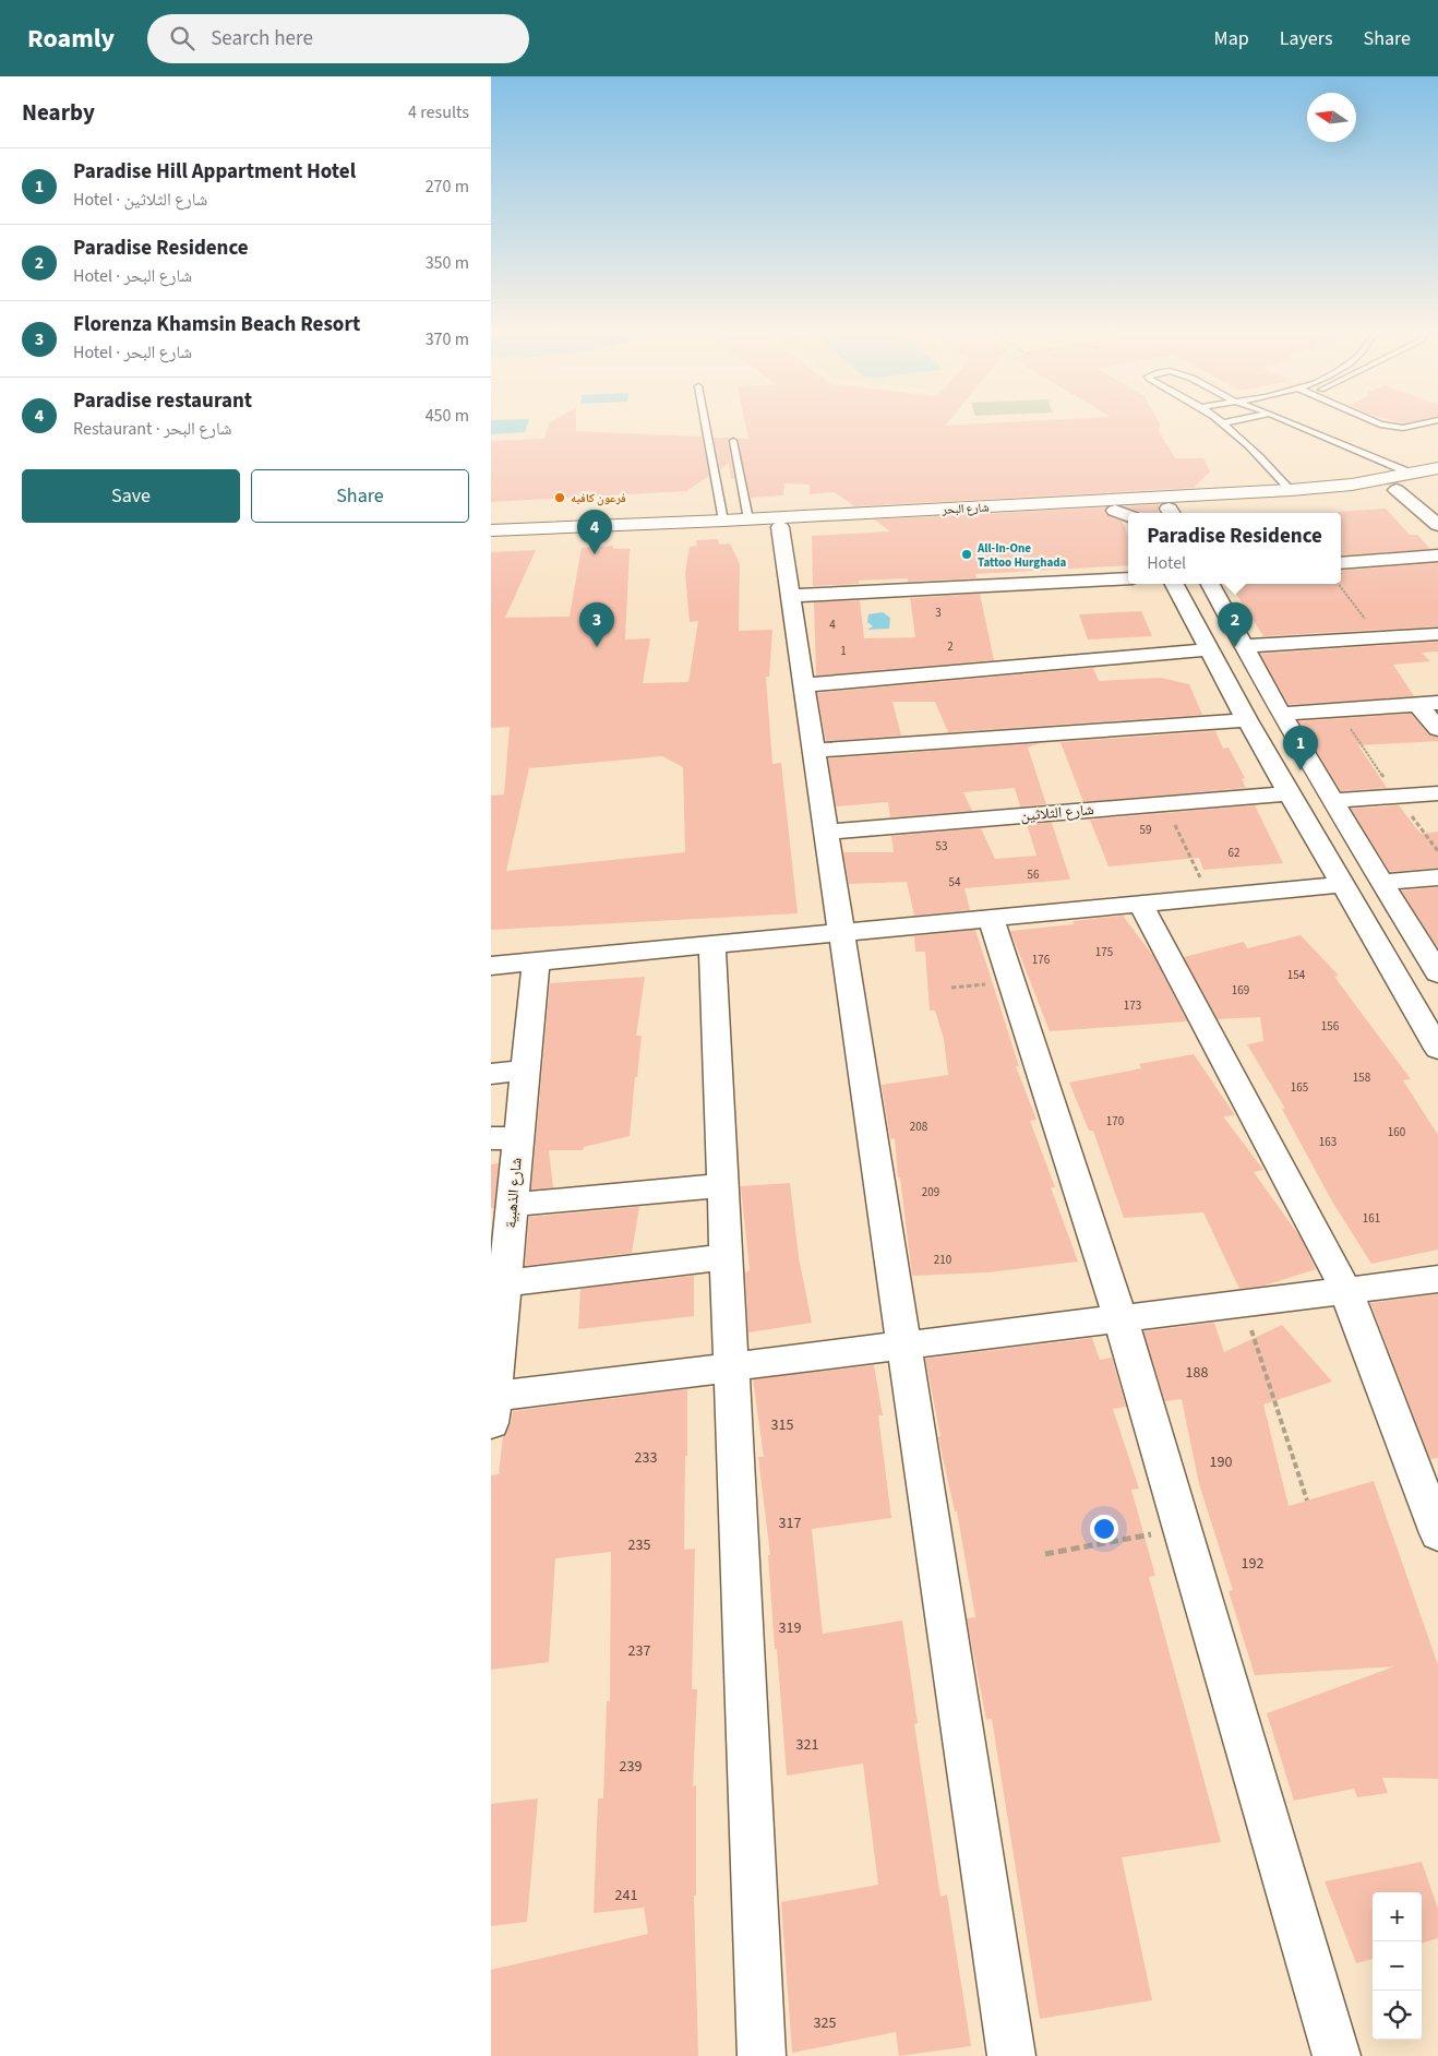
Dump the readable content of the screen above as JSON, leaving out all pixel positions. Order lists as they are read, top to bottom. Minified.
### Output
{"streets":{"main road":["شارع البحر"],"street":["شارع الثلاثين","شارع الذهبية"]},"places":["فرعون كافيه","All-In-One Tattoo Hurghada"],"house_numbers":["3","4","2","1","59","53","62","56","54","175","176","154","169","173","156","158","165","170","208","160","163","209","161","210","188","315","233","190","317","235","192","319","237","321","239","241","325"],"north":"left","page":{"header":"Roamly","search":"Search here","nav":["Map","Layers","Share"],"heading":["Nearby","4 results"],"list":[{"mark":"1","name":"Paradise Hill Appartment Hotel","note":"Hotel · شارع الثلاثين","value":"270 m"},{"mark":"2","name":"Paradise Residence","note":"Hotel · شارع البحر","value":"350 m"},{"mark":"3","name":"Florenza Khamsin Beach Resort","note":"Hotel · شارع البحر","value":"370 m"},{"mark":"4","name":"Paradise restaurant","note":"Restaurant · شارع البحر","value":"450 m"}],"buttons":["Save","Share"],"pins":["4","2","3","1"],"popup":["Paradise Residence","Hotel"],"map_buttons":["+","−"]}}
